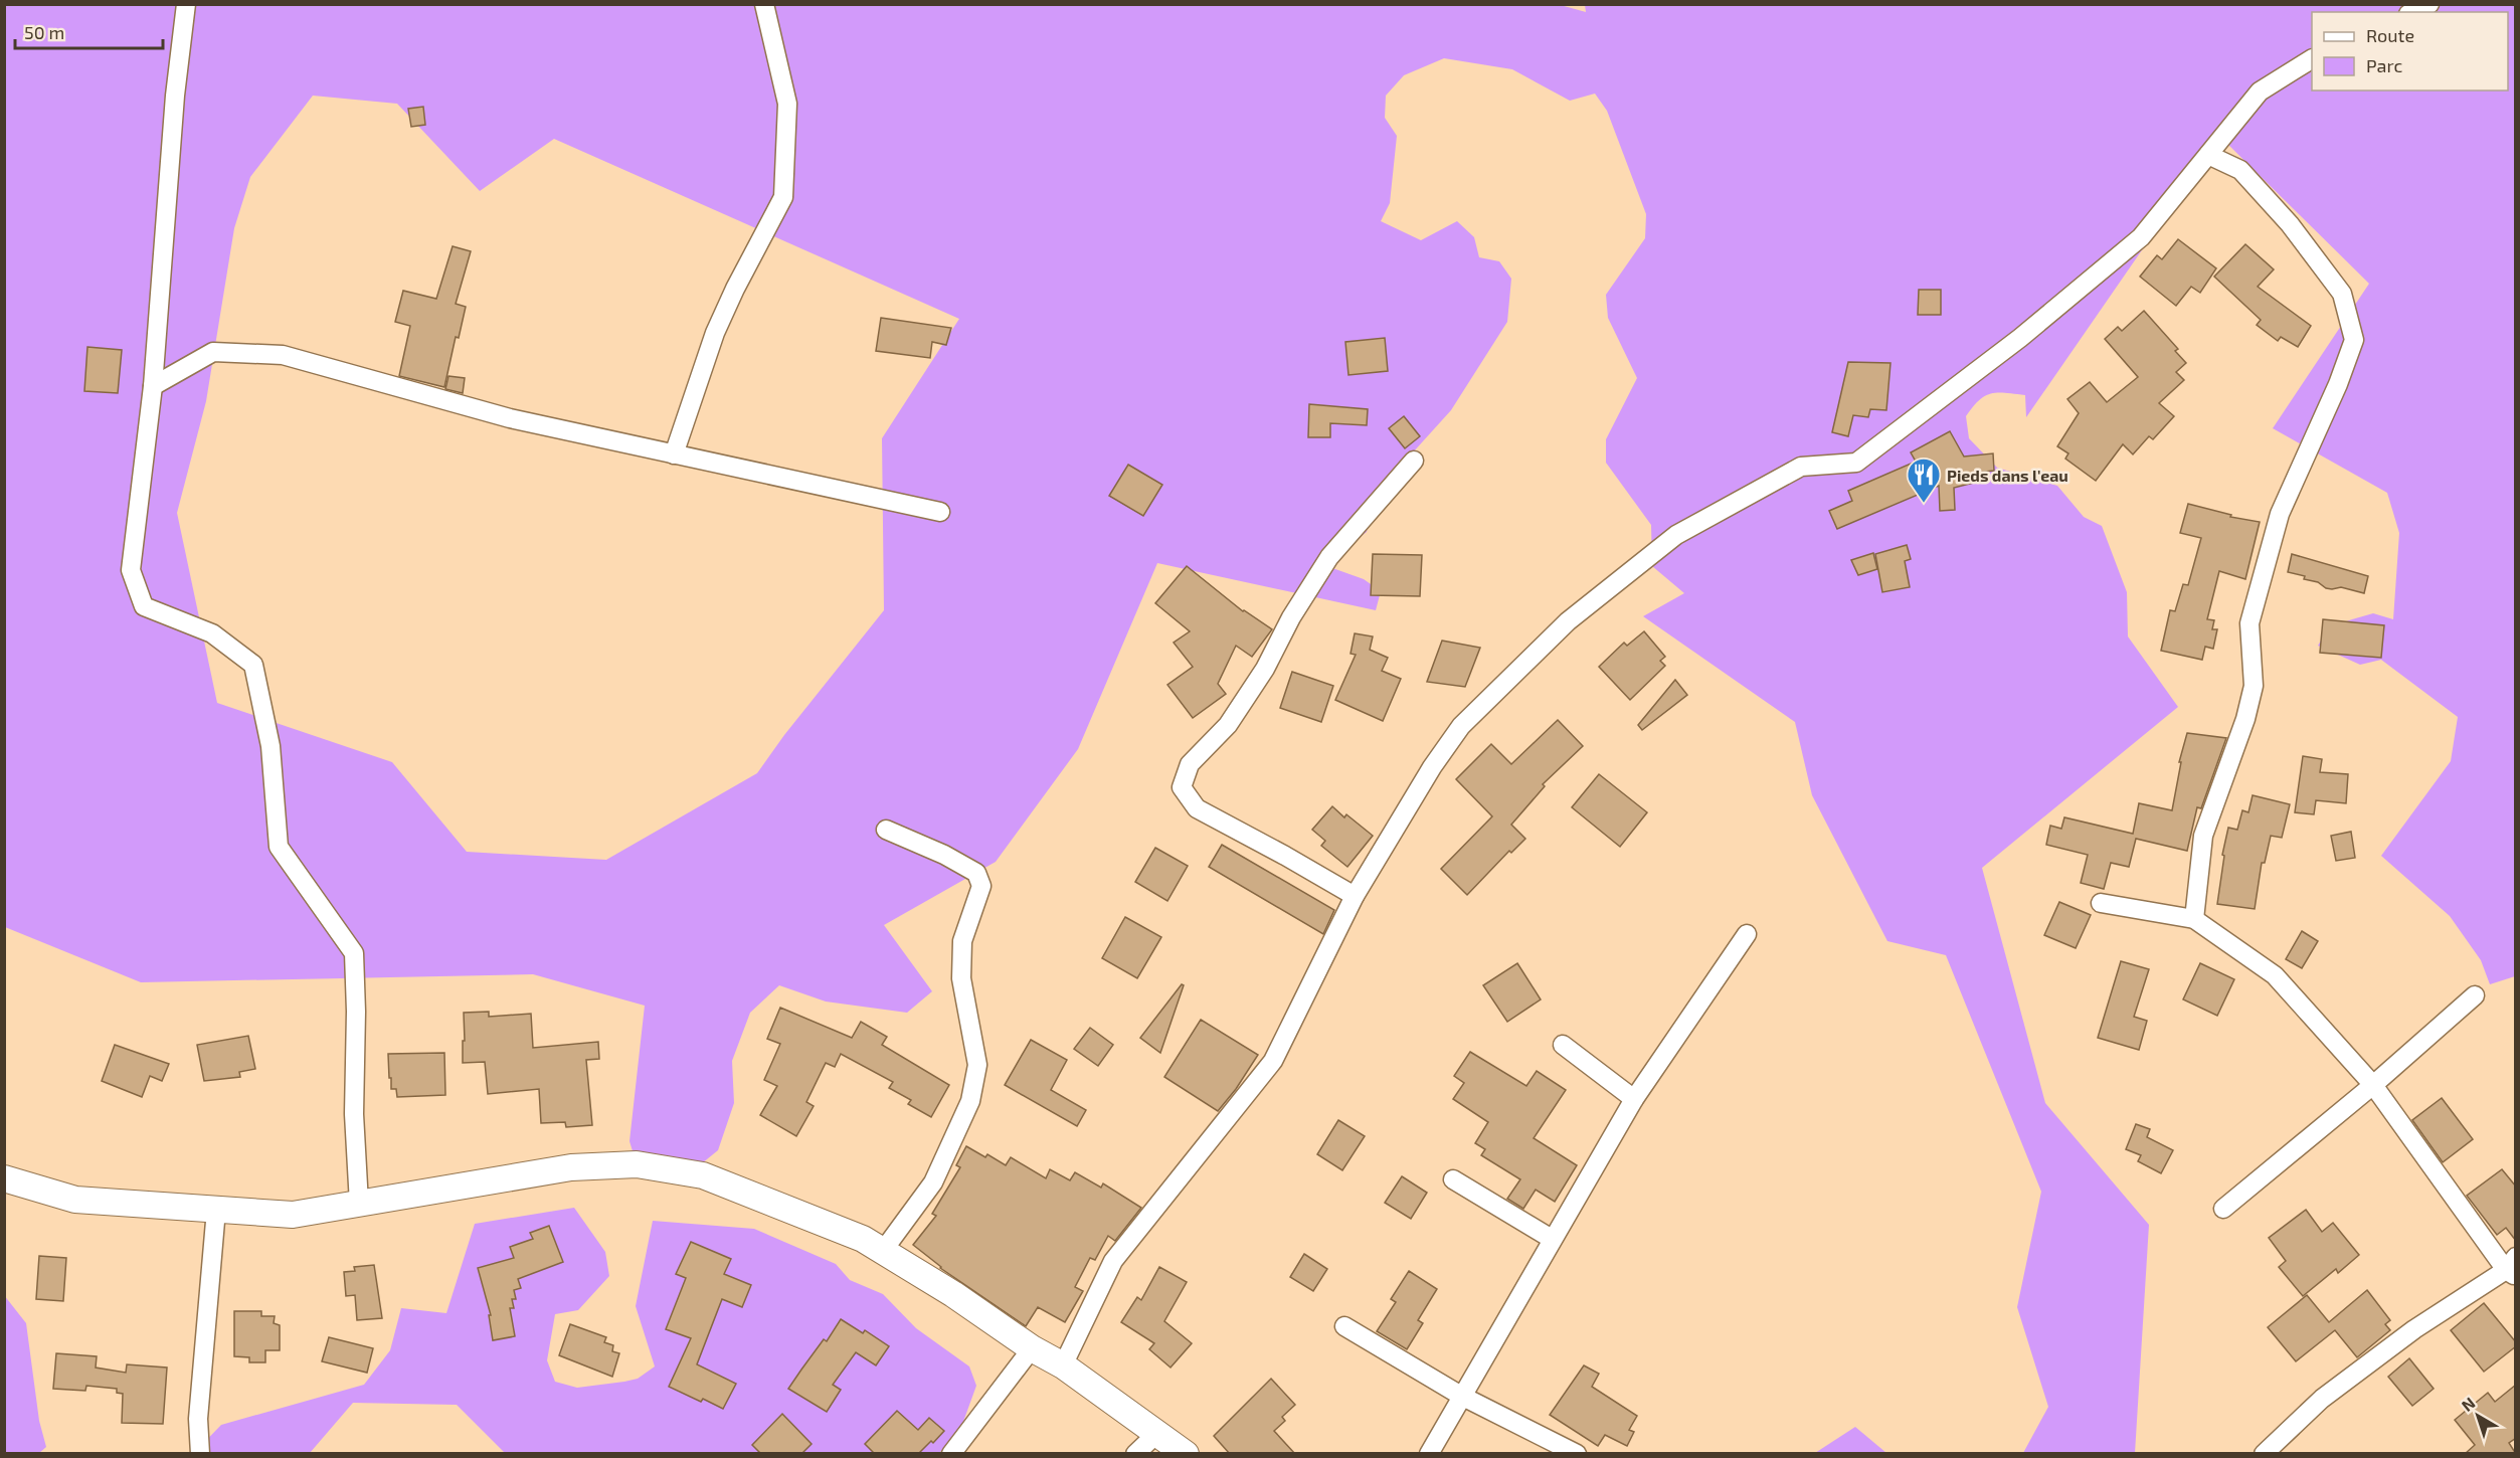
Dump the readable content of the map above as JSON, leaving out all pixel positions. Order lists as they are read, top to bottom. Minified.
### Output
{"places":{"restaurant":["Pieds dans l'eau"]},"legend":["Route","Parc"],"scale_bar":"50 m","north":"top left"}
